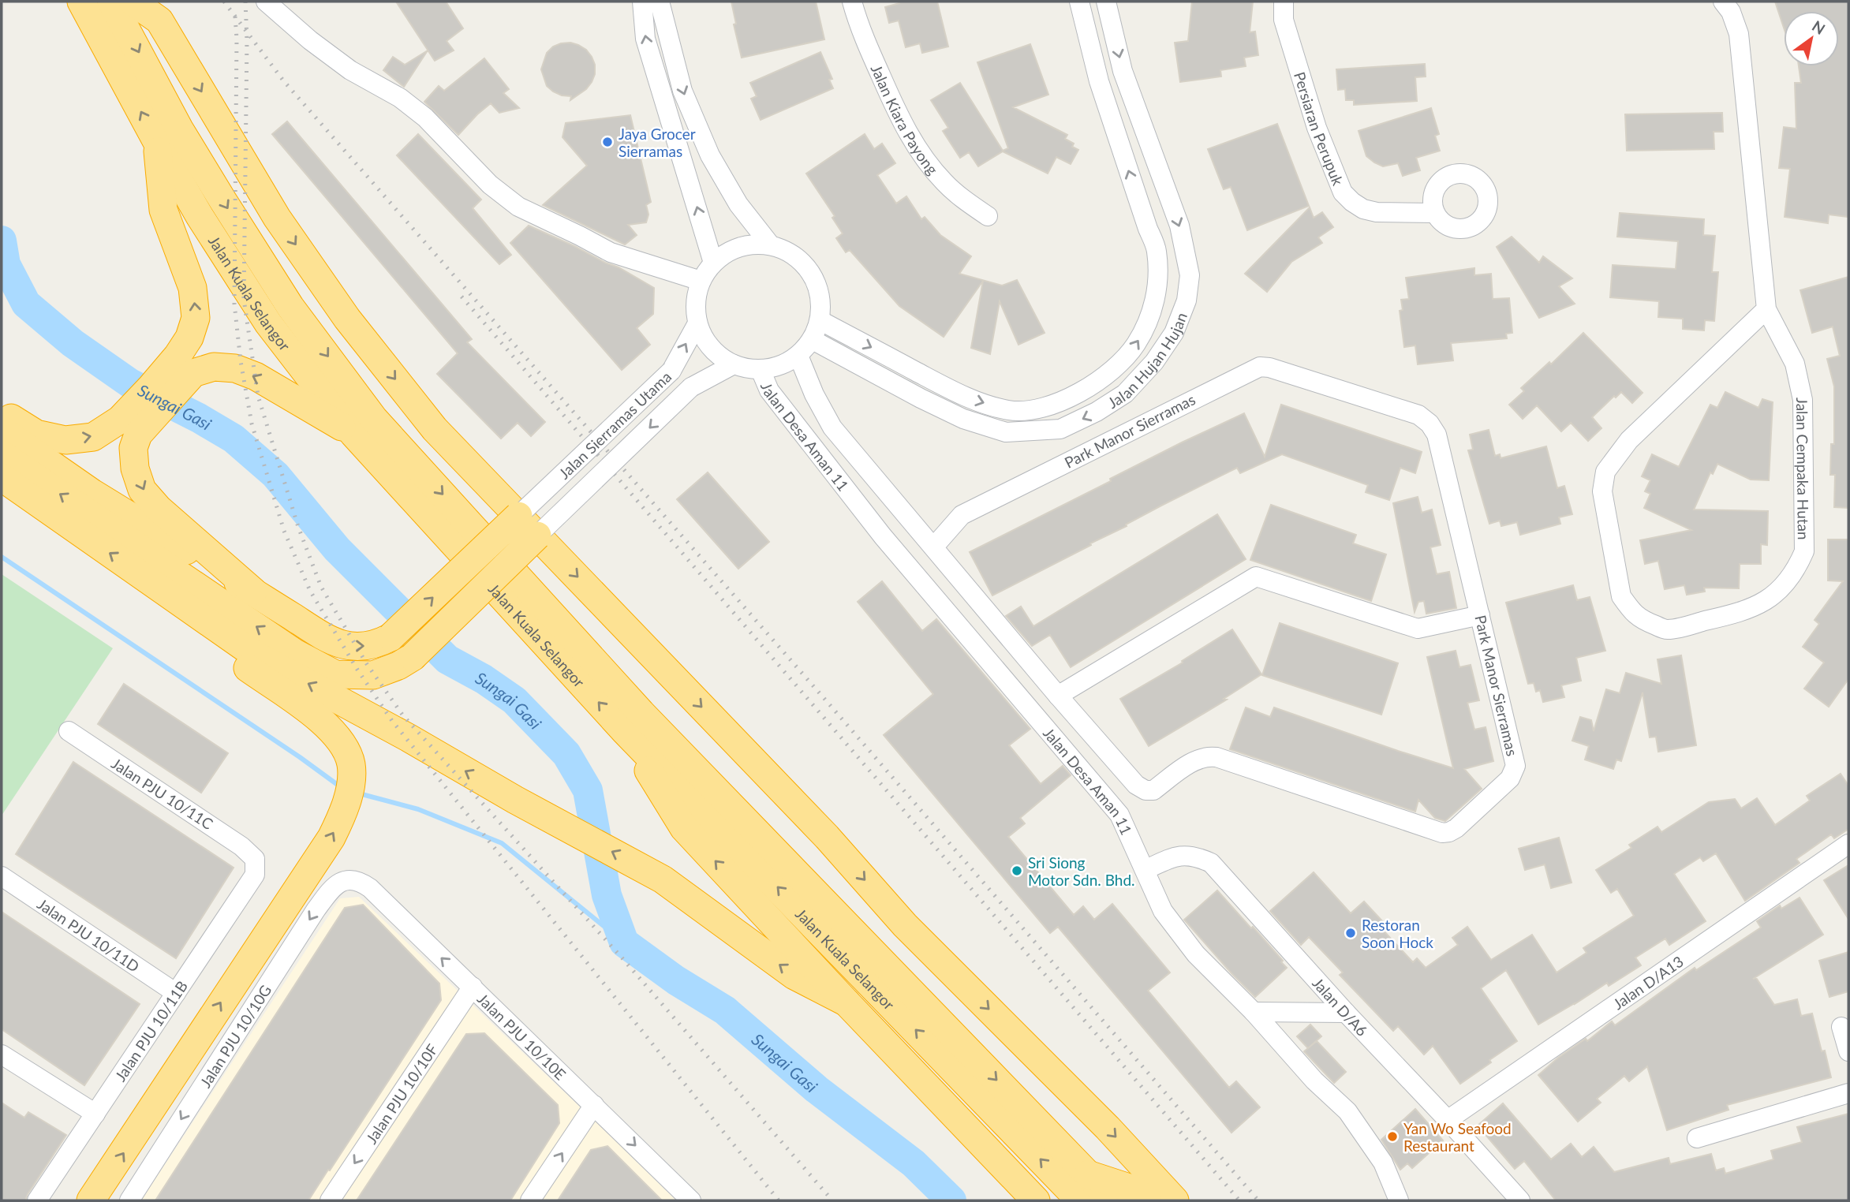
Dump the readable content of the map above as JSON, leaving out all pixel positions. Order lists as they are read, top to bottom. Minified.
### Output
{"streets":{"highway":["Jalan Kuala Selangor"],"street":["Jalan Kiara Payong","Persiaran Perupuk","Jalan Hujan Hujan","Jalan Sierramas Utama","Park Manor Sierramas","Jalan Desa Aman 11","Jalan Cempaka Hutan","Jalan PJU 10/11C","Jalan PJU 10/11D","Jalan D/A13","Jalan D/A6","Jalan PJU 10/11B","Jalan PJU 10/10G","Jalan PJU 10/10E","Jalan PJU 10/10F"]},"crossings":[["Jalan Hujan Hujan","Jalan Sierramas Utama"],["Jalan Hujan Hujan","Park Manor Sierramas"],["Jalan Hujan Hujan","Jalan Desa Aman 11"],["Jalan Sierramas Utama","Park Manor Sierramas"],["Jalan Sierramas Utama","Jalan Desa Aman 11"],["Park Manor Sierramas","Jalan Desa Aman 11"],["Jalan Desa Aman 11","Jalan D/A6"],["Jalan PJU 10/11C","Jalan PJU 10/11B"],["Jalan PJU 10/11D","Jalan PJU 10/11B"],["Jalan D/A13","Jalan D/A6"],["Jalan PJU 10/10G","Jalan PJU 10/10E"],["Jalan PJU 10/10E","Jalan PJU 10/10F"]],"one_way":["Jalan PJU 10/10G"],"water":["Sungai Gasi"],"places":["Jaya Grocer Sierramas","Sri Siong Motor Sdn. Bhd.","Restoran Soon Hock","Yan Wo Seafood Restaurant"],"north":"top right"}
